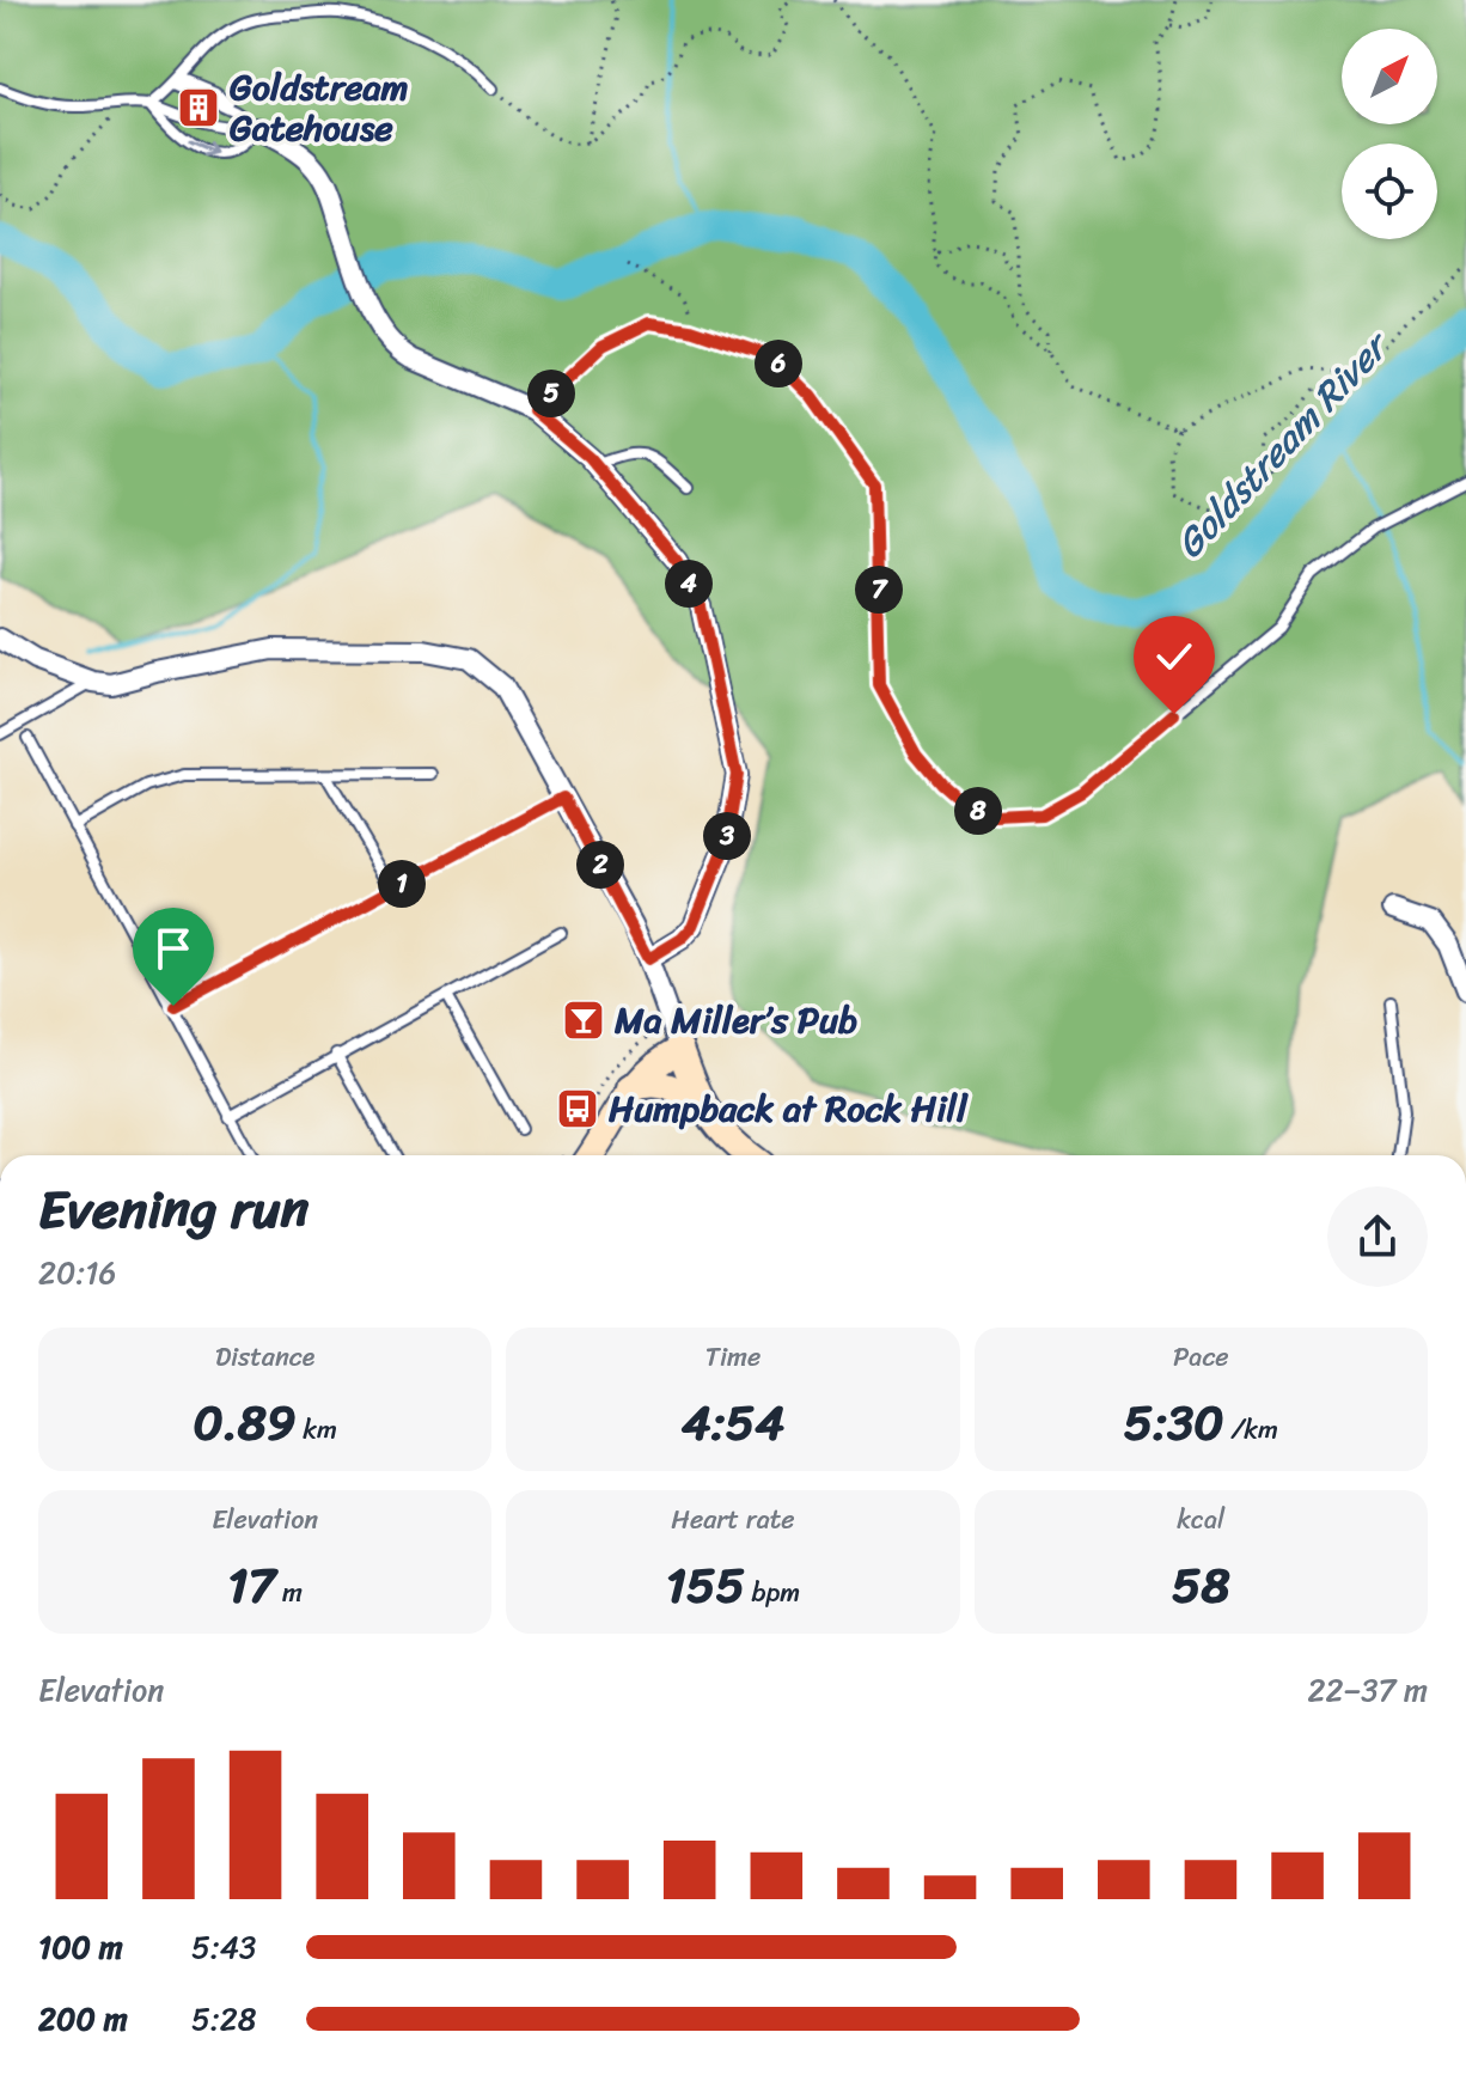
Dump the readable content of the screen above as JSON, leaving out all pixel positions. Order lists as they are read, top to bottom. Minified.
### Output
{"water":["Goldstream River"],"places":{"building":["Goldstream Gatehouse"],"bar":["Ma Miller’s Pub"],"bus stop":["Humpback at Rock Hill"]},"north":"top right","page":{"pins":["6","5","4","7","8","3","2","1"],"heading":["Evening run","20:16"],"stats":[["Distance","0.89 km"],["Time","4:54"],["Pace","5:30 /km"],["Elevation","17 m"],["Heart rate","155 bpm"],["kcal","58"]],"chart":["Elevation","22–37 m"],"list":[{"name":"100 m","note":"5:43"},{"name":"200 m","note":"5:28"}]}}
